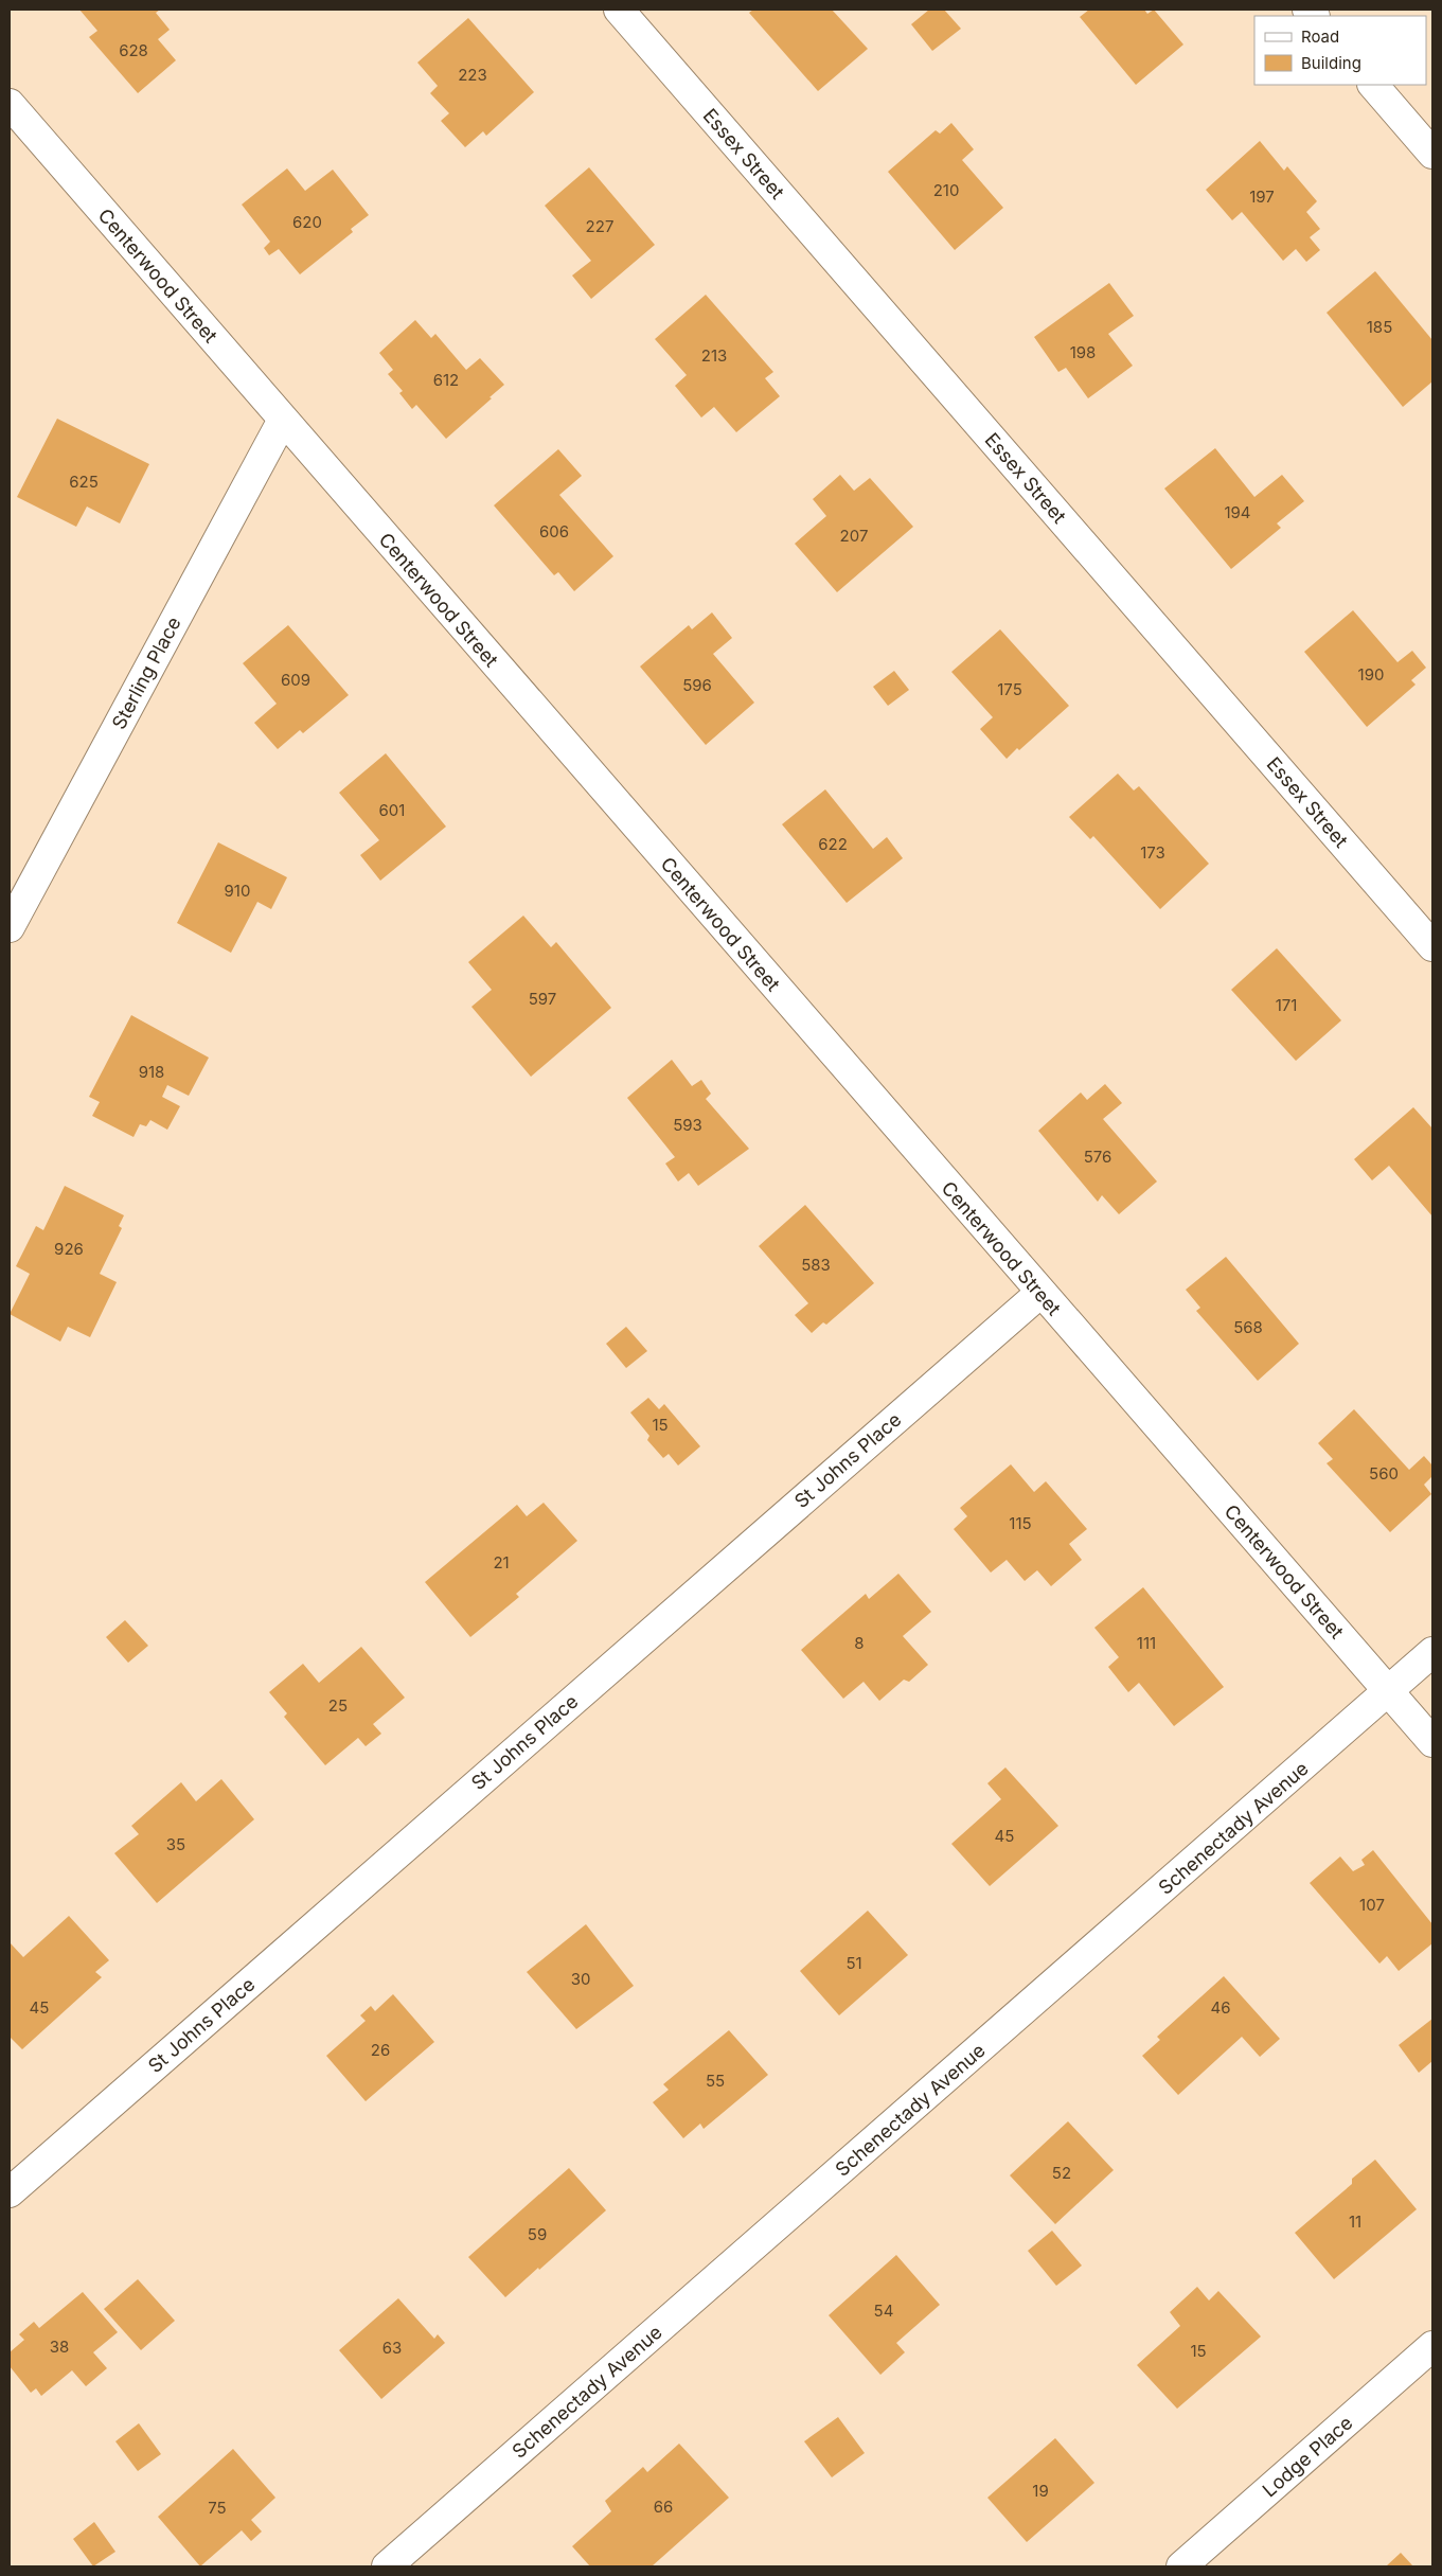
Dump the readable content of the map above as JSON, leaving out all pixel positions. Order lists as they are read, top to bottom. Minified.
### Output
{"streets":{"street":["Essex Street","Centerwood Street","Sterling Place","St Johns Place","Schenectady Avenue","Lodge Place"]},"crossings":[["Centerwood Street","Sterling Place"],["Centerwood Street","St Johns Place"],["Centerwood Street","Schenectady Avenue"]],"house_numbers":["628","223","210","197","620","227","185","198","213","612","625","194","606","207","190","609","596","175","601","622","173","910","597","171","918","593","576","926","583","568","15","560","115","21","8","111","25","45","35","107","51","30","45","46","26","55","52","11","59","54","38","63","15","19","66","75"],"legend":["Road","Building"]}
